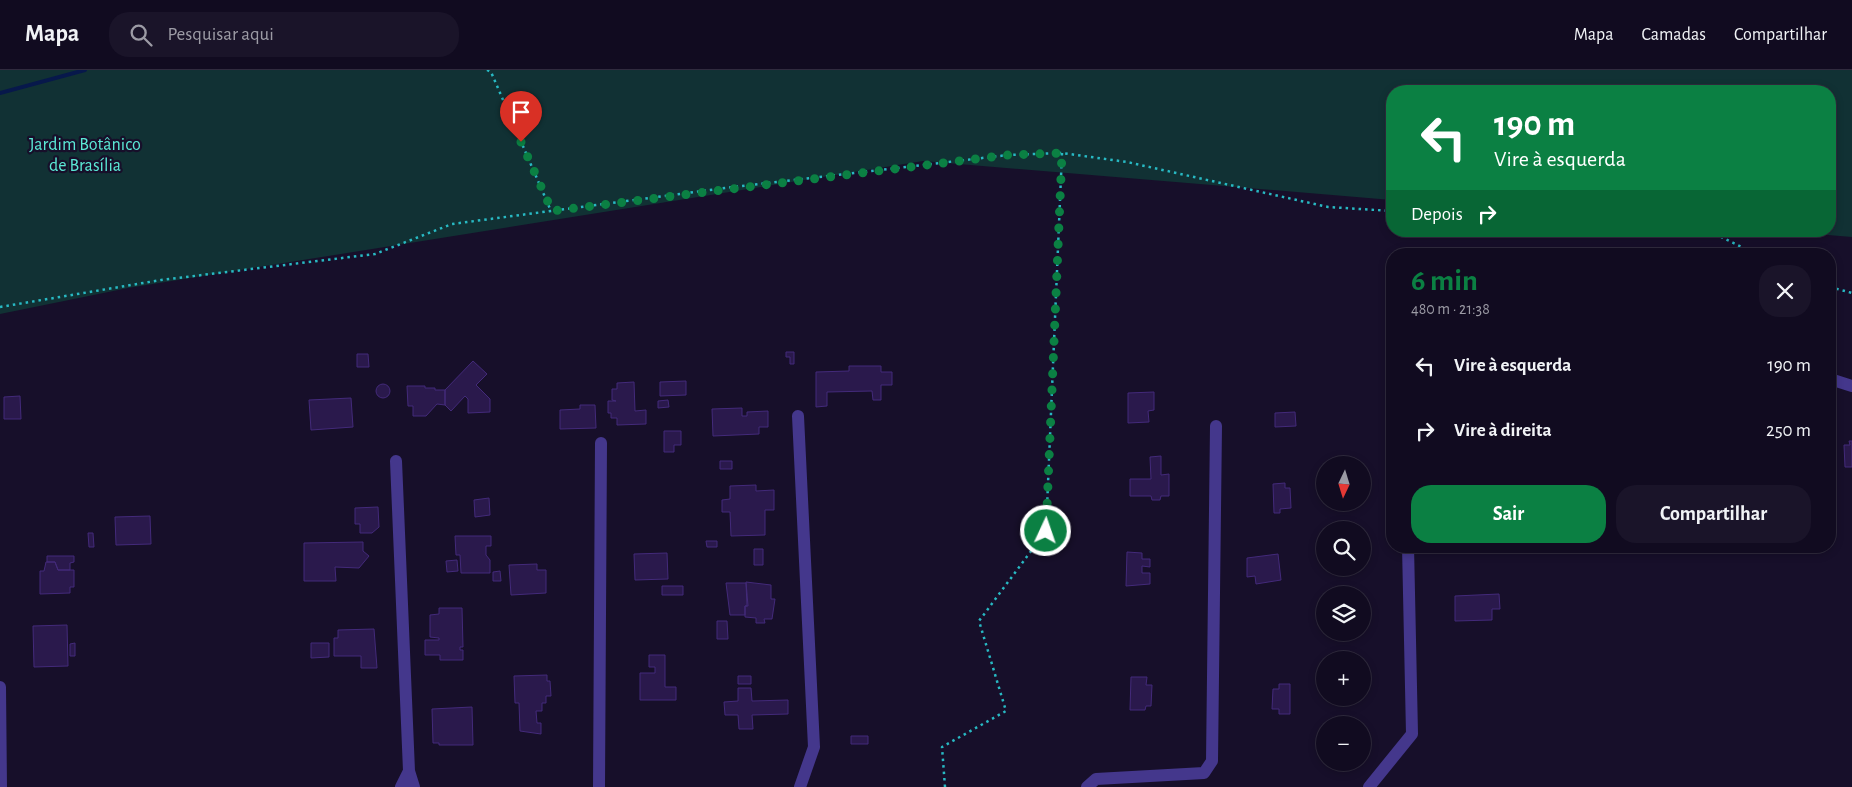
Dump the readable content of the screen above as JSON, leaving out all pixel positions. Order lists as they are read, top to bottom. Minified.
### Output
{"parks":["Jardim Botânico de Brasília"],"north":"bottom","page":{"header":"Mapa","search":"Pesquisar aqui","nav":["Mapa","Camadas","Compartilhar"],"turn":["190 m","Vire à esquerda"],"then":"Depois","heading":["6 min","480 m · 21:38"],"list":[{"name":"Vire à esquerda","value":"190 m"},{"name":"Vire à direita","value":"250 m"}],"map_buttons":["+","−"],"buttons":["Sair","Compartilhar"]}}
